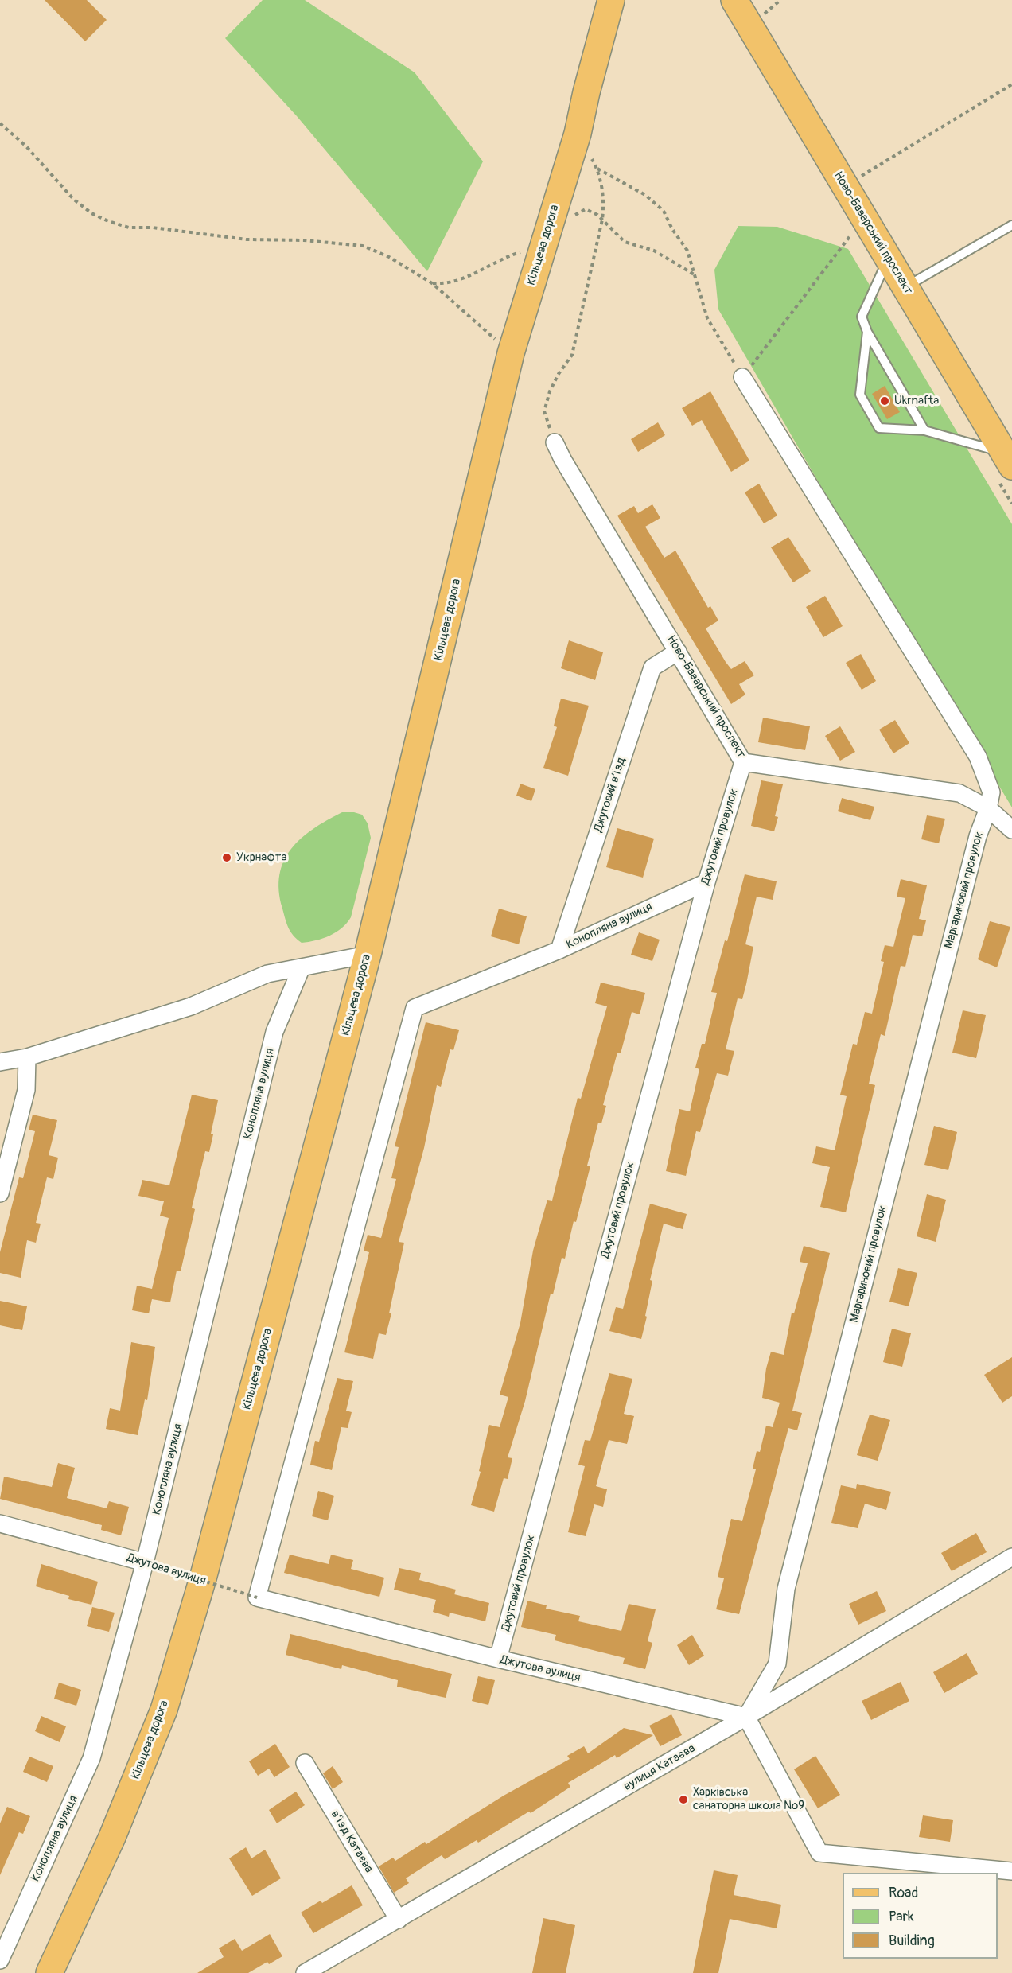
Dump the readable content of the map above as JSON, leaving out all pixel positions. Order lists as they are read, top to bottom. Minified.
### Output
{"streets":{"main road":["Ново-Баварський проспект","Кільцева дорога"],"street":["Джутовий в’їзд","Джутовий провулок","Маргариновий провулок","Конопляна вулиця","Джутова вулиця","вулиця Катаєва","в’їзд Катаєва"]},"crossings":[["Ново-Баварський проспект","Джутовий в’їзд"],["Ново-Баварський проспект","Джутовий провулок"],["Ново-Баварський проспект","Маргариновий провулок"],["Джутовий в’їзд","Конопляна вулиця"],["Джутовий провулок","Конопляна вулиця"],["Джутовий провулок","Джутова вулиця"],["Маргариновий провулок","Джутова вулиця"],["Маргариновий провулок","вулиця Катаєва"],["Конопляна вулиця","Джутова вулиця"],["Джутова вулиця","вулиця Катаєва"],["вулиця Катаєва","в’їзд Катаєва"]],"places":["Ukrnafta","Укрнафта","Харківська санаторна школа №9"],"legend":["Road","Park","Building"]}
